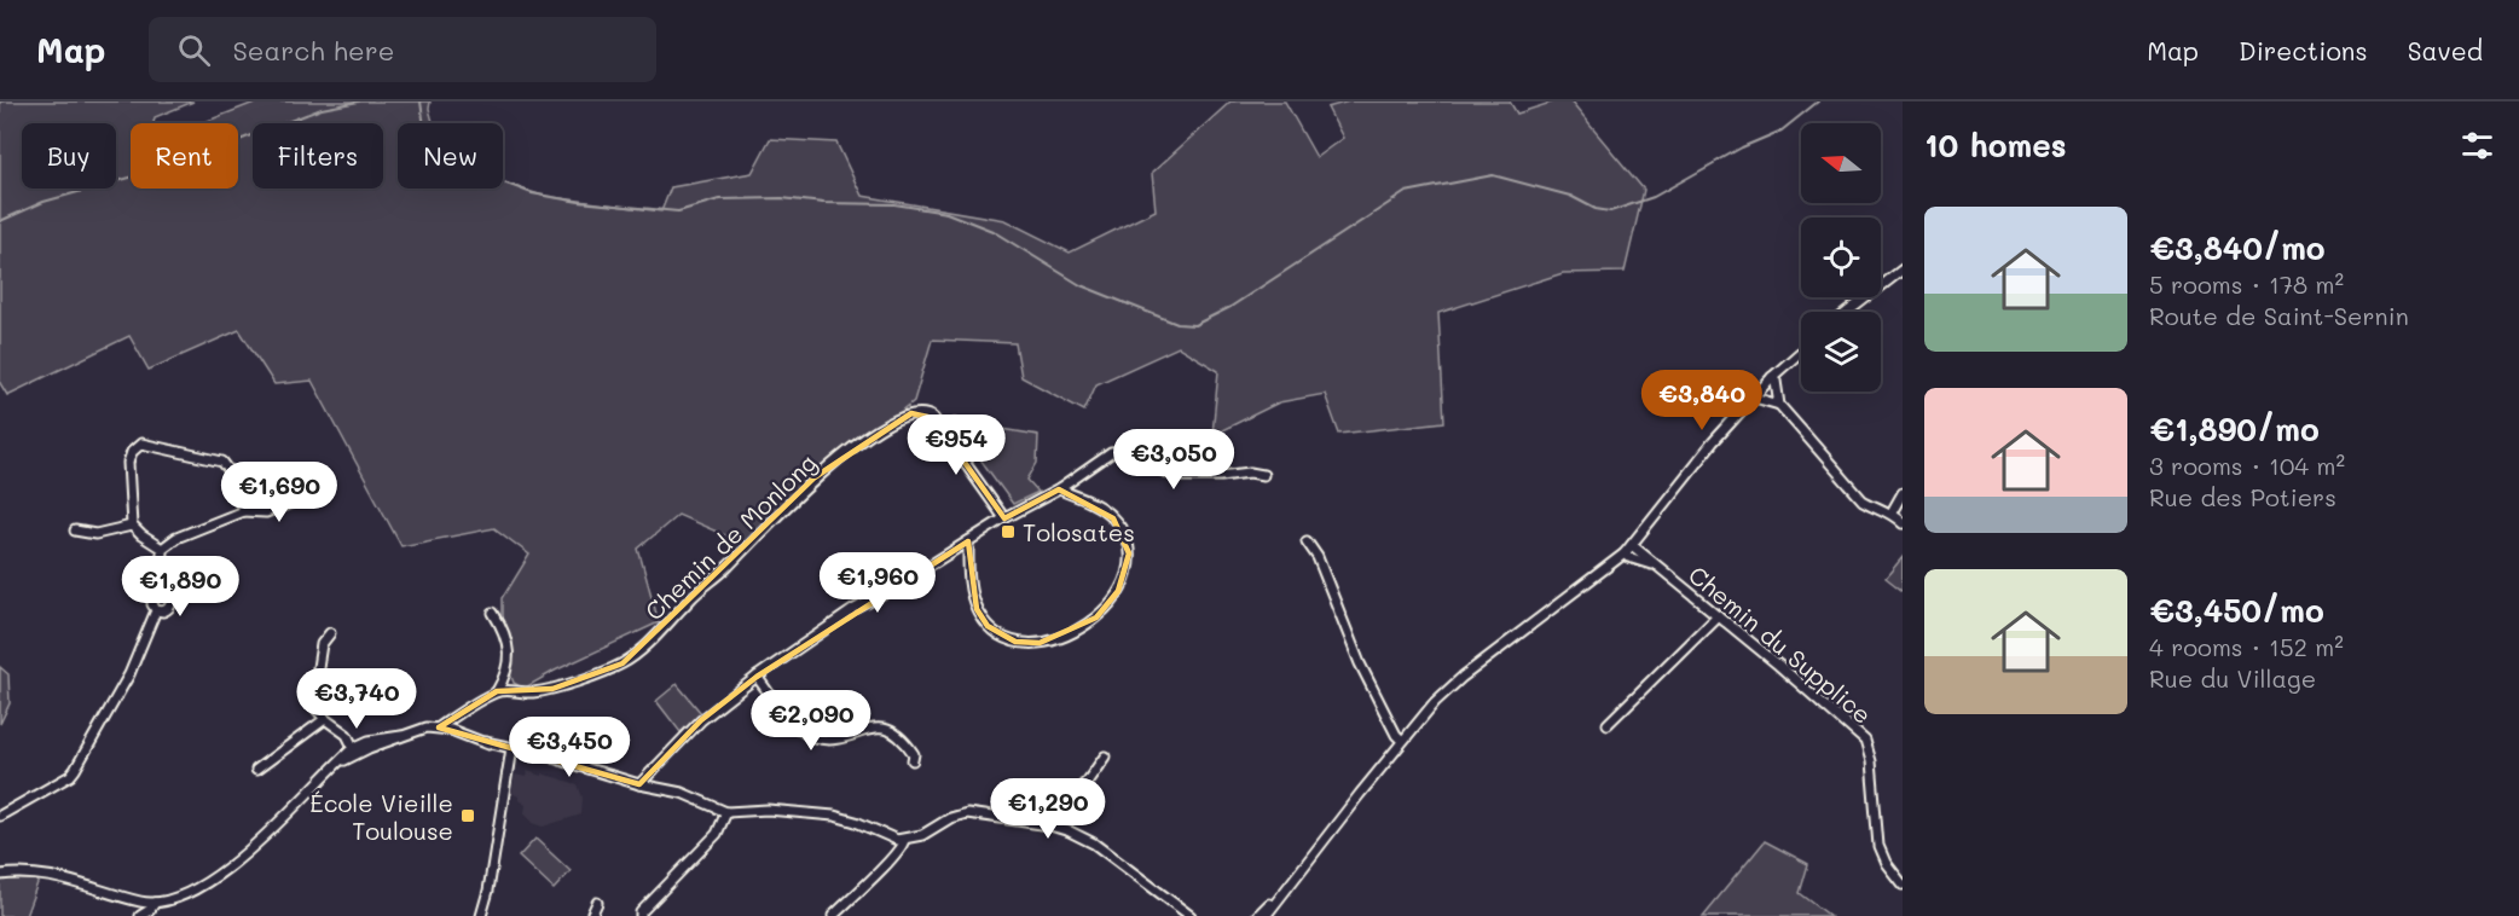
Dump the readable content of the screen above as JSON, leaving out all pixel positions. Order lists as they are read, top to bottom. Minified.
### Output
{"streets":{"street":["Chemin de Monlong","Chemin du Supplice"]},"places":{"transit":["Tolosates","École Vieille Toulouse"]},"north":"left","page":{"header":"Map","search":"Search here","nav":["Map","Directions","Saved"],"heading":"10 homes","chip":["Buy","Rent","Filters","New"],"list":[{"name":"€3,840/mo","note":"5 rooms · 178 m² · Route de Saint-Sernin"},{"name":"€1,890/mo","note":"3 rooms · 104 m² · Rue des Potiers"},{"name":"€3,450/mo","note":"4 rooms · 152 m² · Rue du Village"}],"price":["€3,840","€954","€3,050","€1,690","€1,960","€1,890","€3,740","€2,090","€3,450","€1,290"]}}
